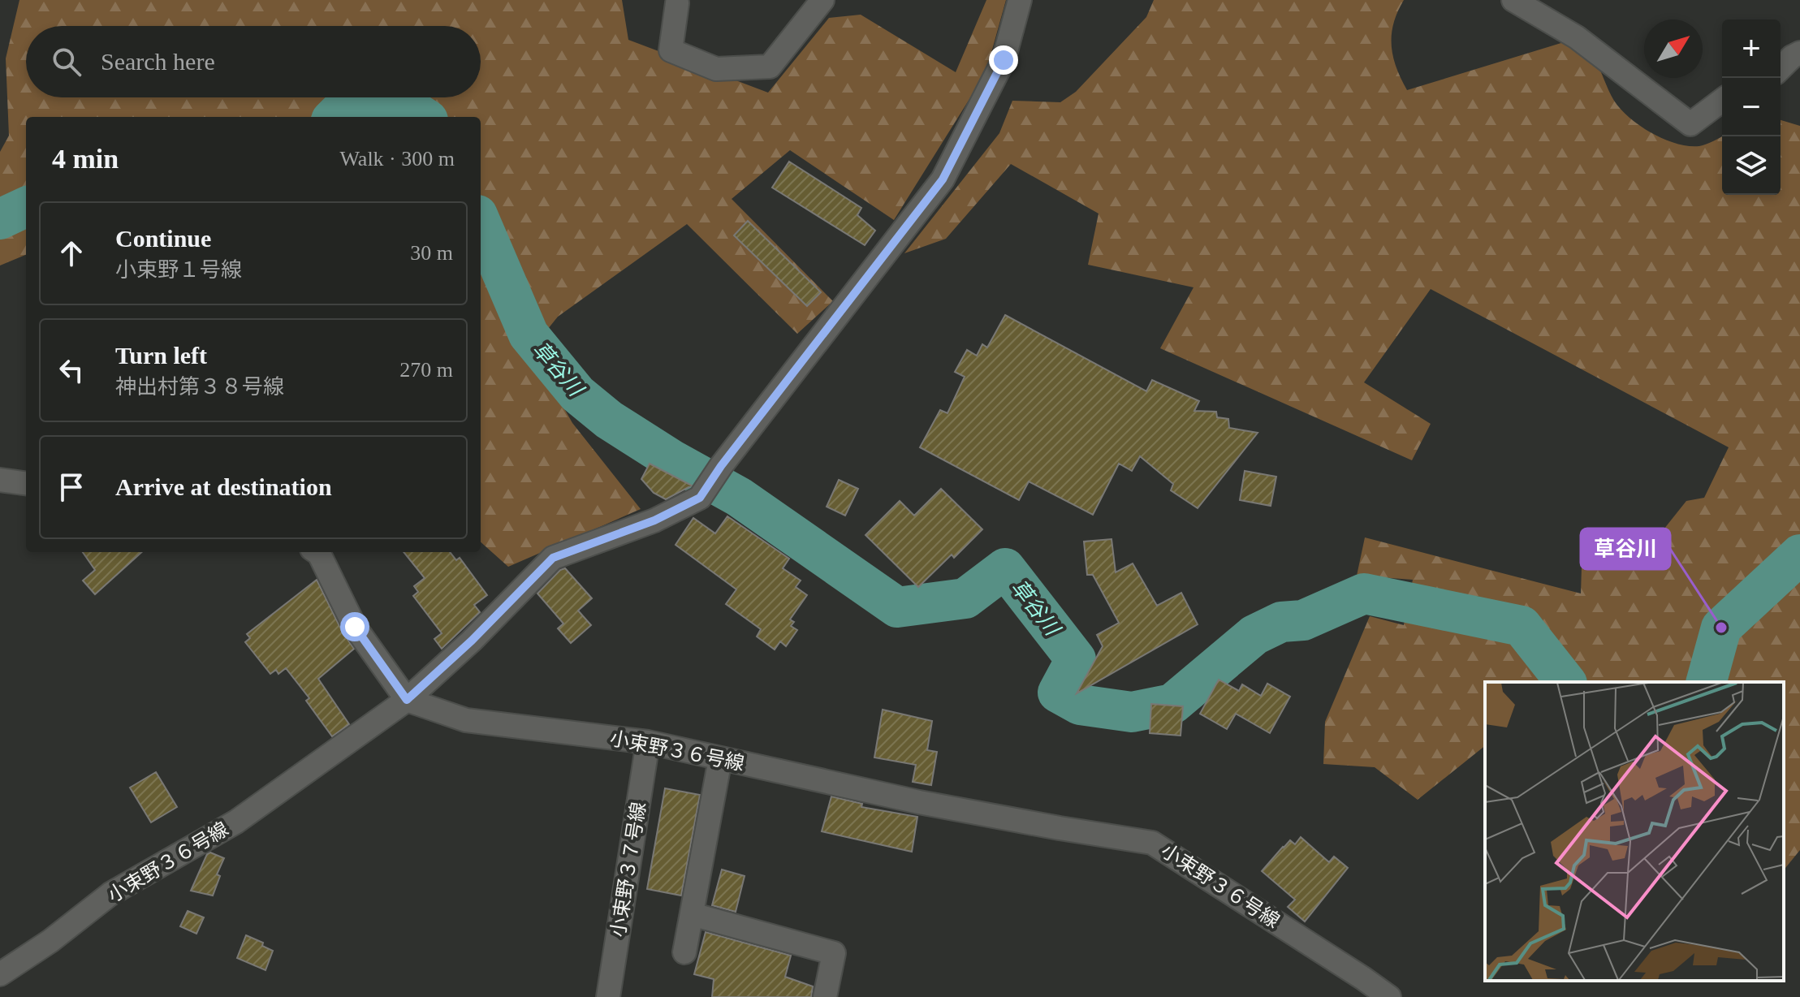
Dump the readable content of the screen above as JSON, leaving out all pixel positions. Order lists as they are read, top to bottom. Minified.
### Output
{"streets":{"street":["小束野３６号線","小束野３７号線"]},"crossings":[["小束野３６号線","小束野３７号線"]],"water":["草谷川"],"places":["草谷川"],"north":"top right","page":{"map_buttons":["+","−"],"search":"Search here","heading":["4 min","Walk · 300 m"],"list":[["Continue","小束野１号線","30 m"],["Turn left","神出村第３８号線","270 m"],"Arrive at destination"]}}
